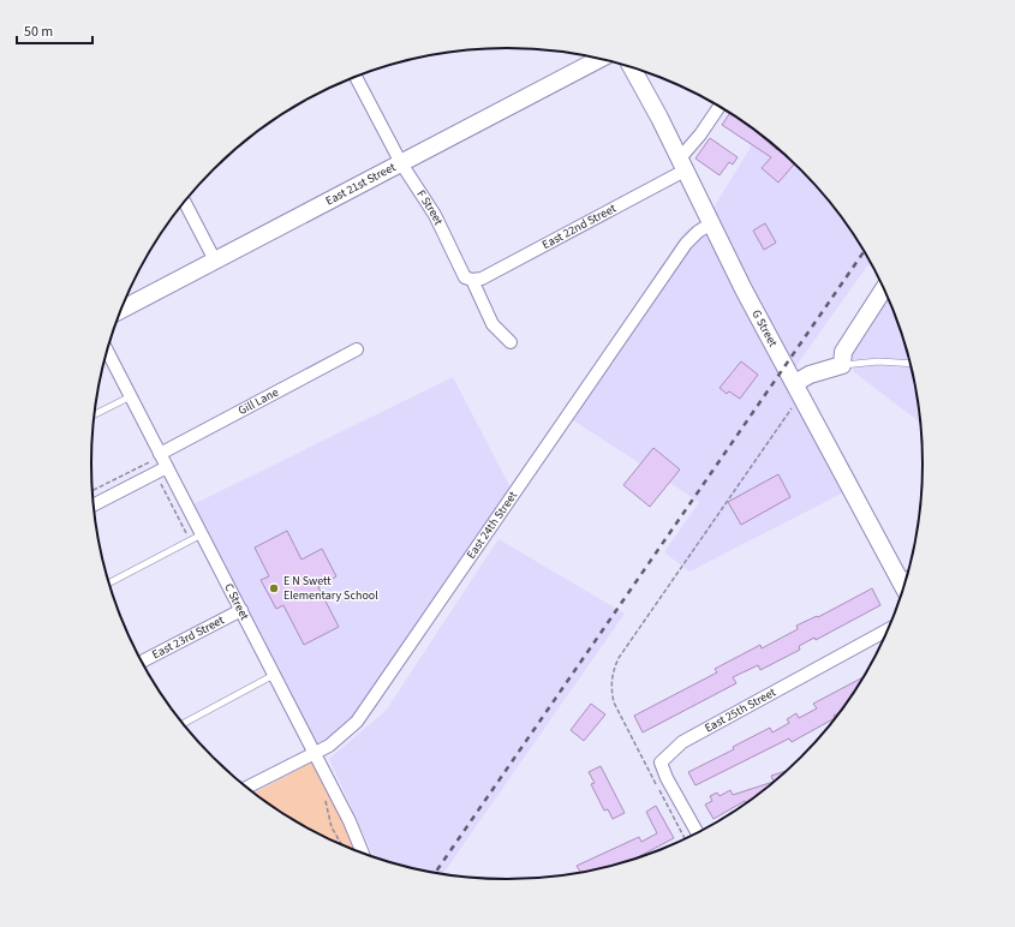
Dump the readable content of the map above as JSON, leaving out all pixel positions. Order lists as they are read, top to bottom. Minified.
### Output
{"streets":{"main road":["East 21st Street","G Street"],"street":["F Street","East 22nd Street","Gill Lane","East 24th Street","C Street","East 23rd Street","East 25th Street"]},"crossings":[["East 21st Street","F Street"],["F Street","East 22nd Street"],["East 22nd Street","G Street"],["G Street","East 24th Street"],["Gill Lane","C Street"],["East 24th Street","C Street"],["C Street","East 23rd Street"]],"places":["E N Swett Elementary School"],"scale_bar":"50 m"}
